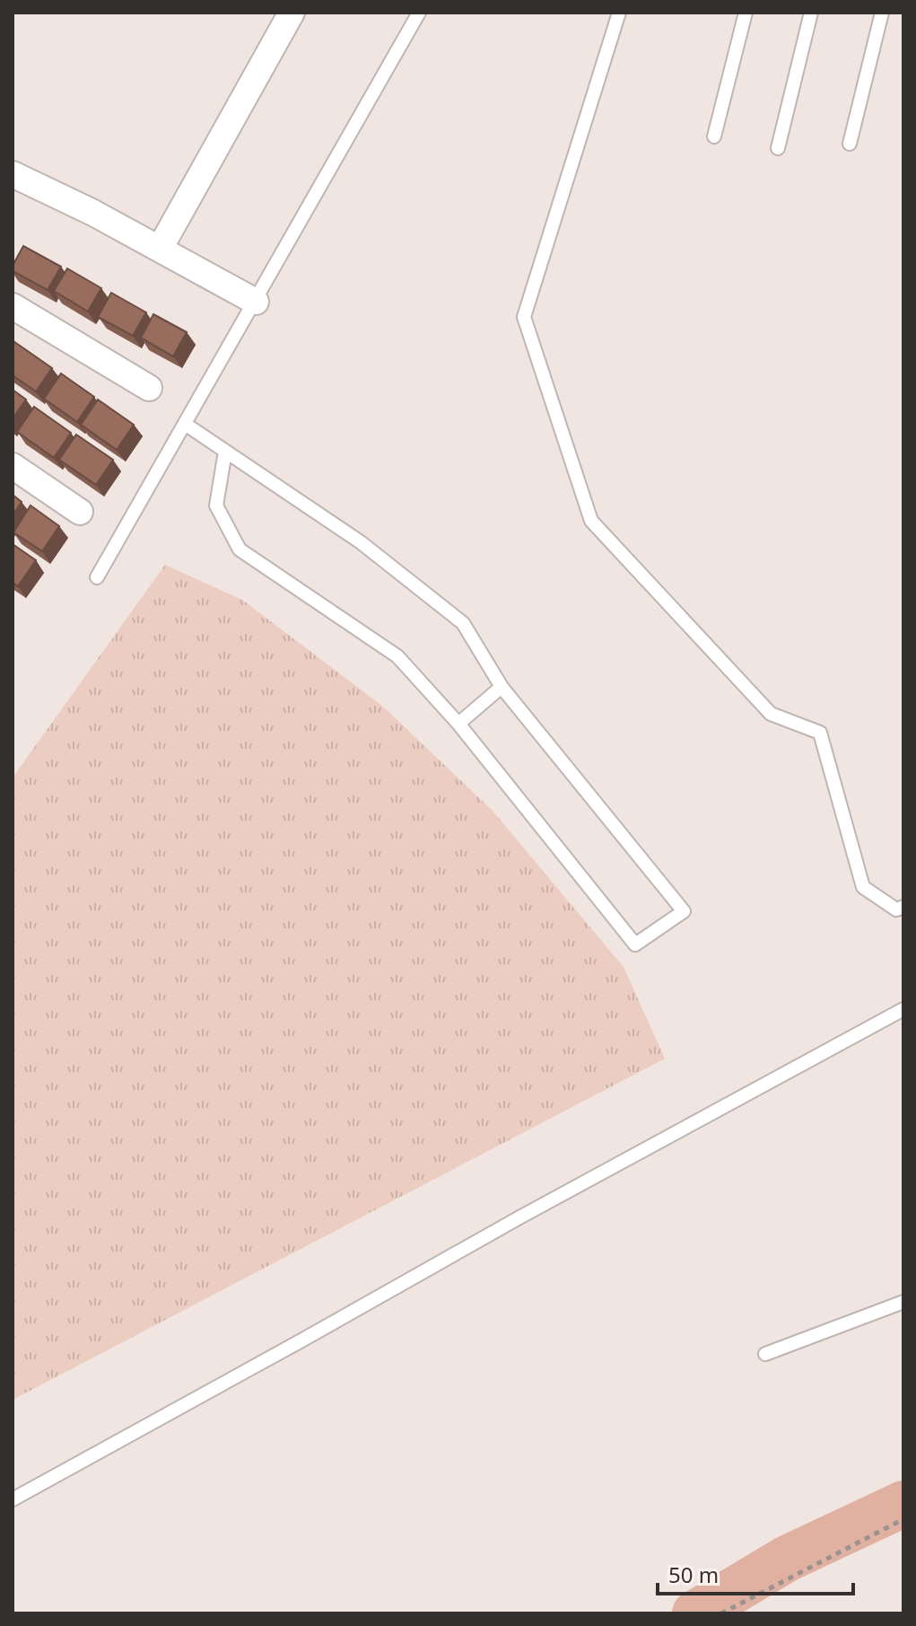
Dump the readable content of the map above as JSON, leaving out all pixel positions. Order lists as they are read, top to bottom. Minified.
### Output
{"scale_bar":"50 m"}
